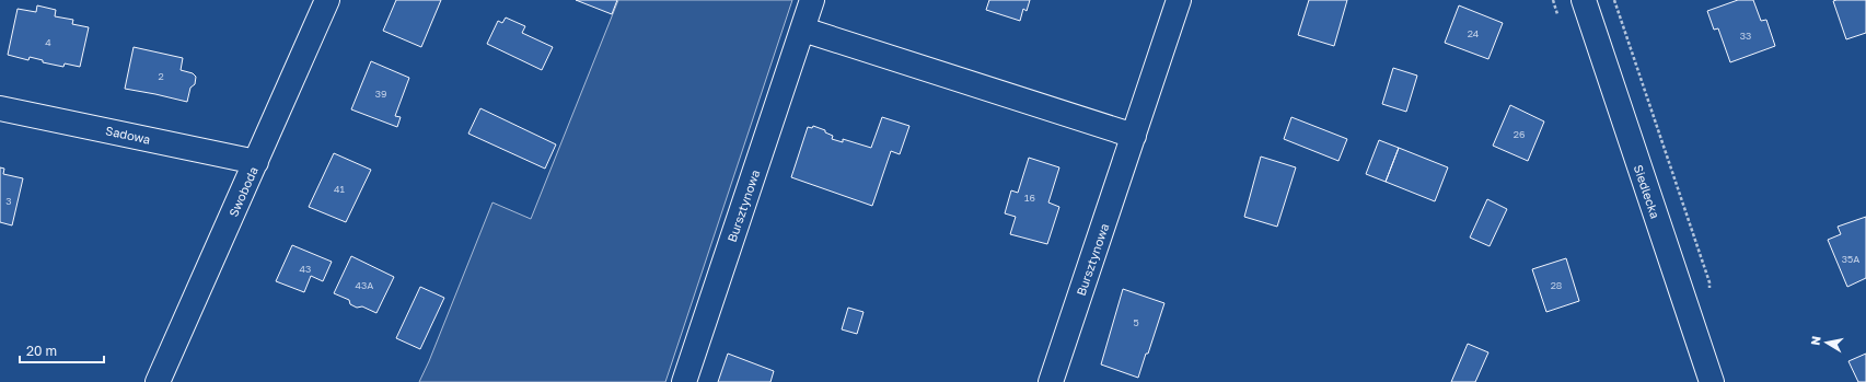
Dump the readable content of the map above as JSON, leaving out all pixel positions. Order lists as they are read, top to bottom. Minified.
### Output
{"streets":{"street":["Sadowa","Swoboda","Siedlecka","Bursztynowa"]},"crossings":[["Sadowa","Swoboda"]],"house_numbers":["24","33","4","2","39","26","41","16","3","35A","43","43A","28","5"],"scale_bar":"20 m","north":"left"}
